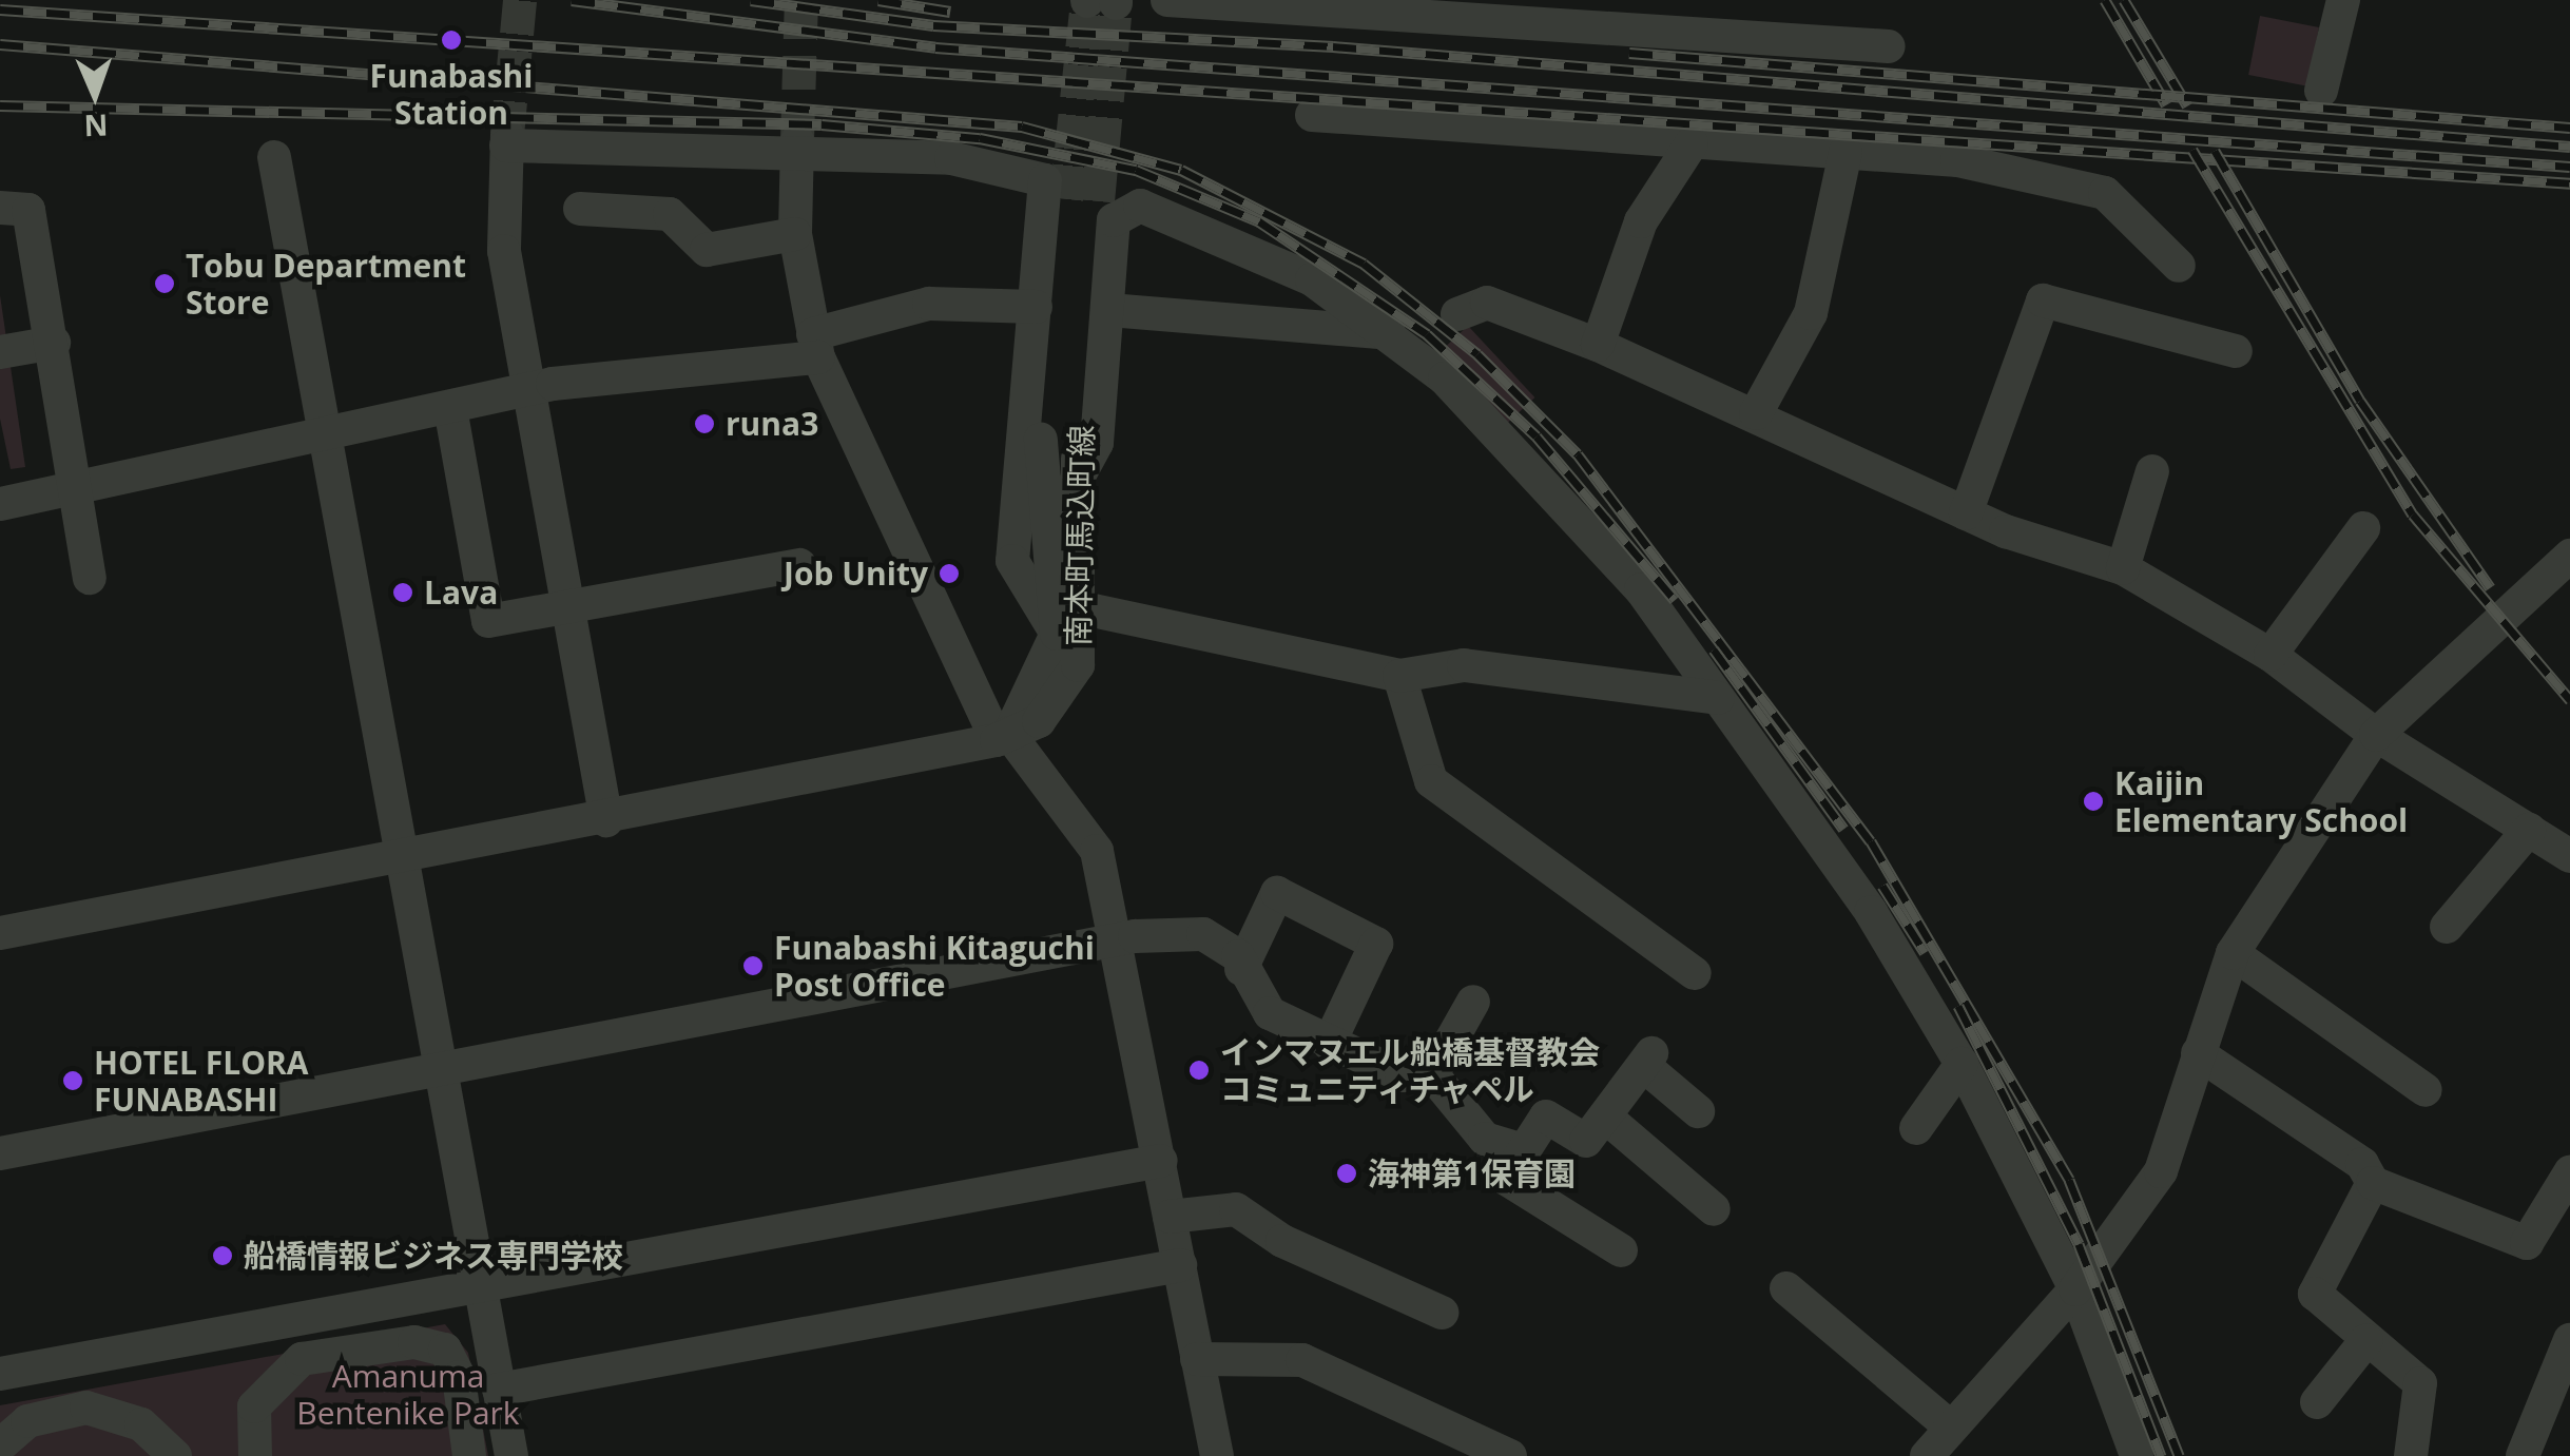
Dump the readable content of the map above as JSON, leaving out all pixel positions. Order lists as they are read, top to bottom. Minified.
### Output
{"streets":{"street":["南本町馬込町線"]},"parks":["Amanuma Bentenike Park"],"places":["Funabashi Station","Tobu Department Store","runa3","Job Unity","Lava","Kaijin Elementary School","Funabashi Kitaguchi Post Office","インマヌエル船橋基督教会 コミュニティチャペル","HOTEL FLORA FUNABASHI","海神第1保育園","船橋情報ビジネス専門学校"],"north":"bottom"}
